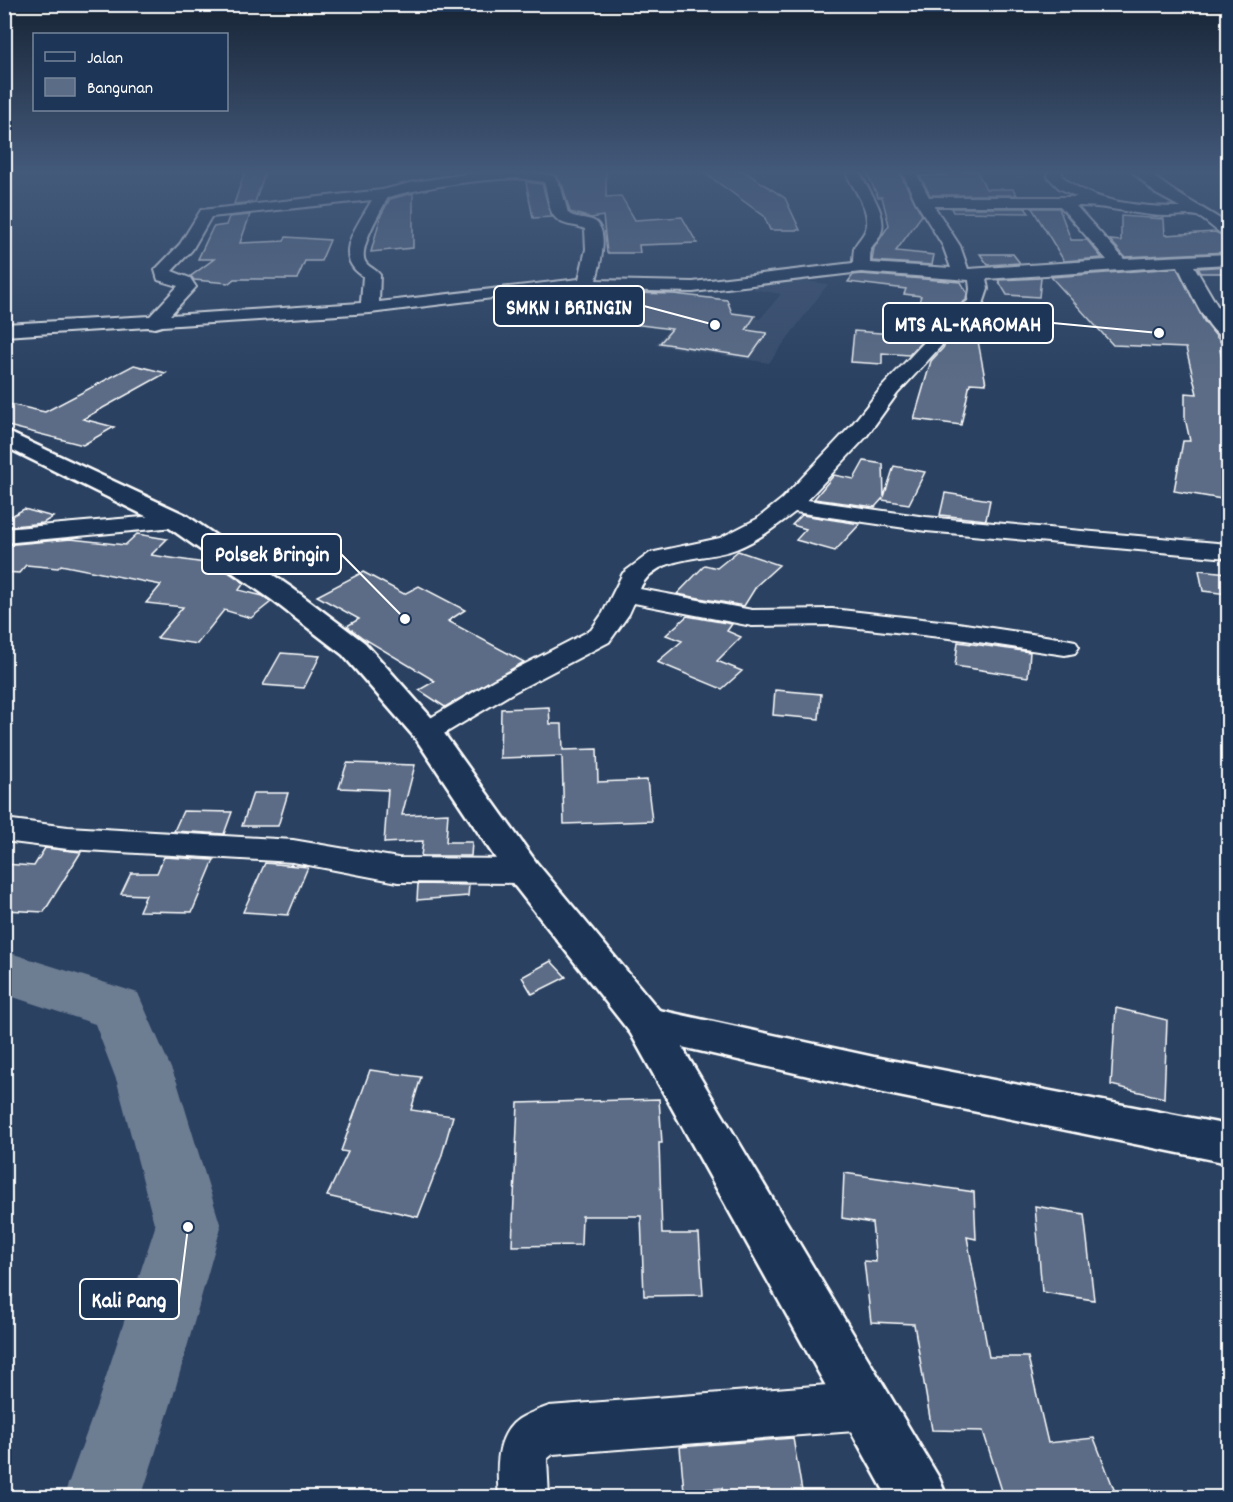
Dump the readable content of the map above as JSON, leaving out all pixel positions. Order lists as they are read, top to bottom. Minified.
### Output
{"places":["SMKN 1 BRINGIN","MTS AL-KAROMAH","Polsek Bringin","Kali Pang"],"legend":["Jalan","Bangunan"]}
